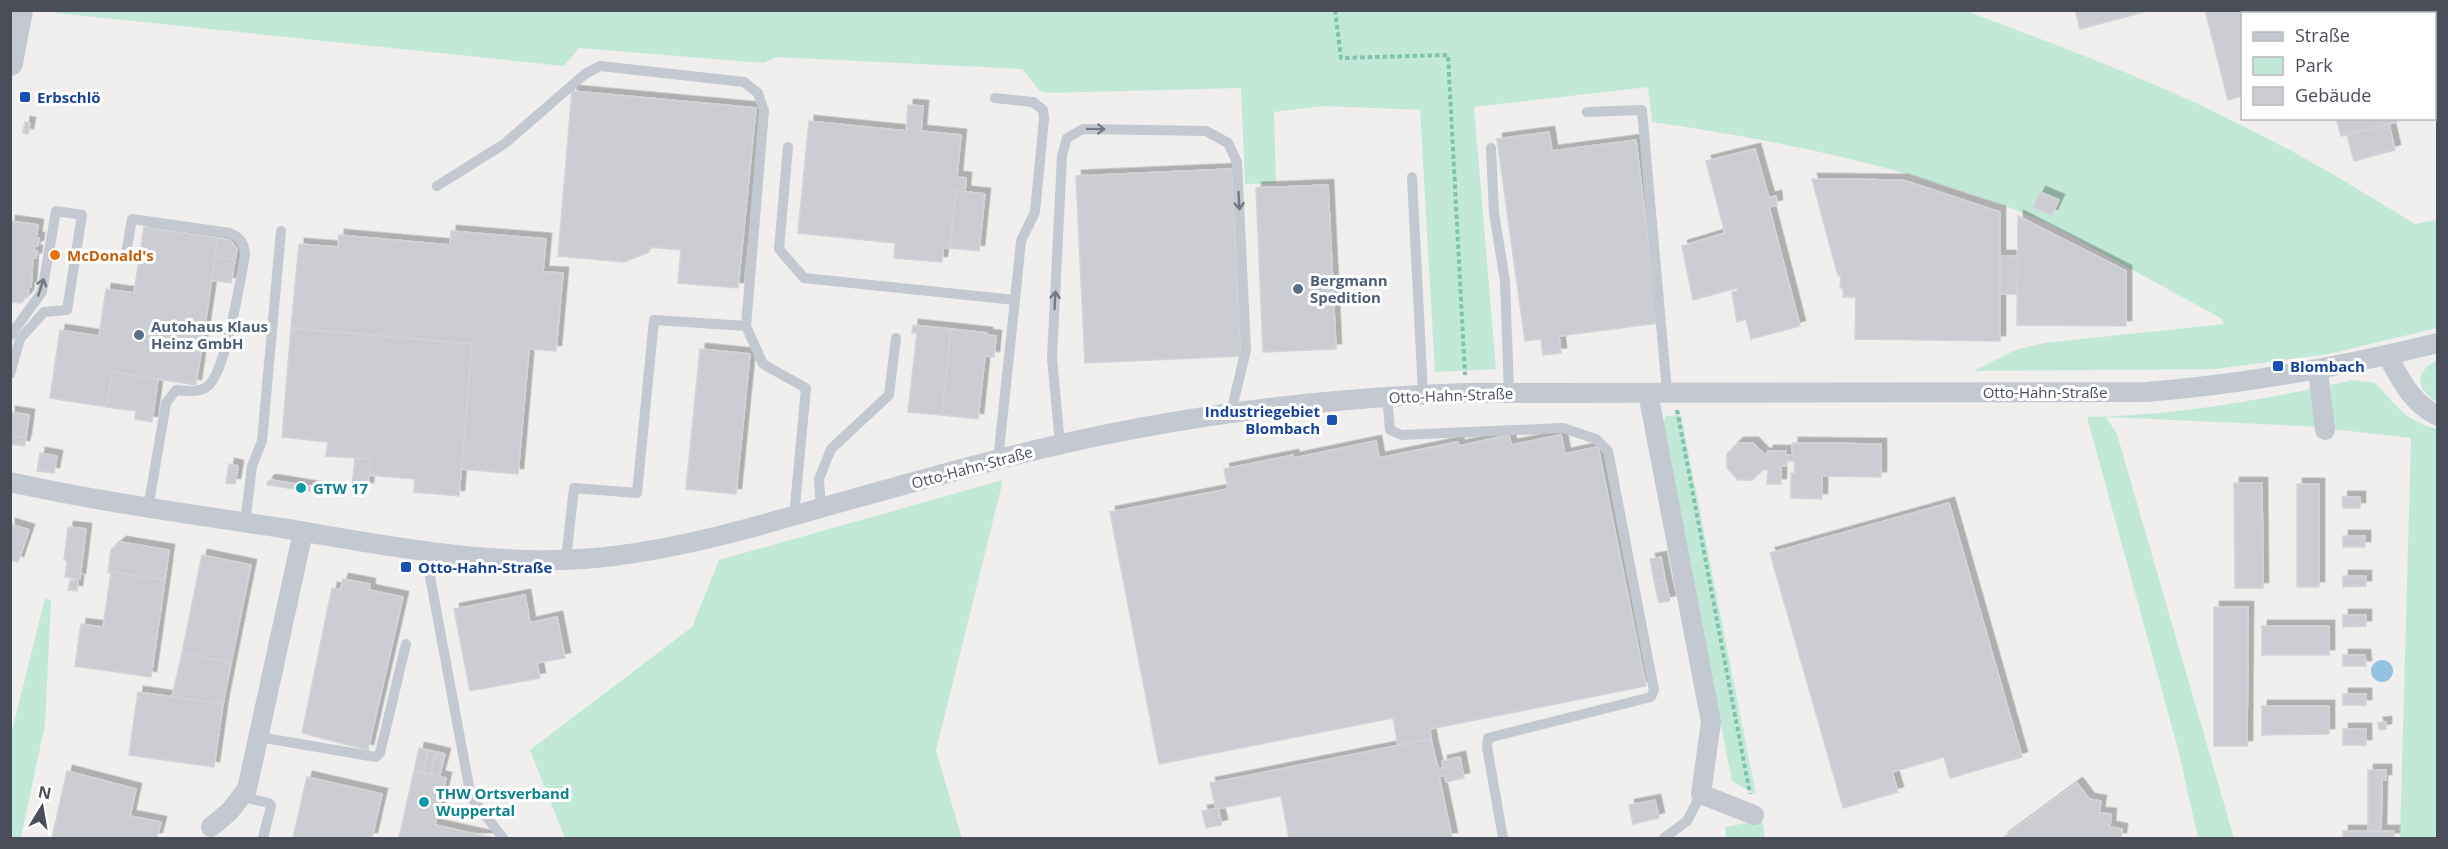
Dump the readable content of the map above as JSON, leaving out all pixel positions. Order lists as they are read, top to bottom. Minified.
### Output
{"streets":{"street":["Otto-Hahn-Straße"]},"places":{"transit":["Erbschlö","Blombach","Industriegebiet Blombach","Otto-Hahn-Straße"],"other":["McDonald's","Bergmann Spedition","Autohaus Klaus Heinz GmbH","GTW 17","THW Ortsverband Wuppertal"]},"legend":["Straße","Park","Gebäude"],"north":"top"}
